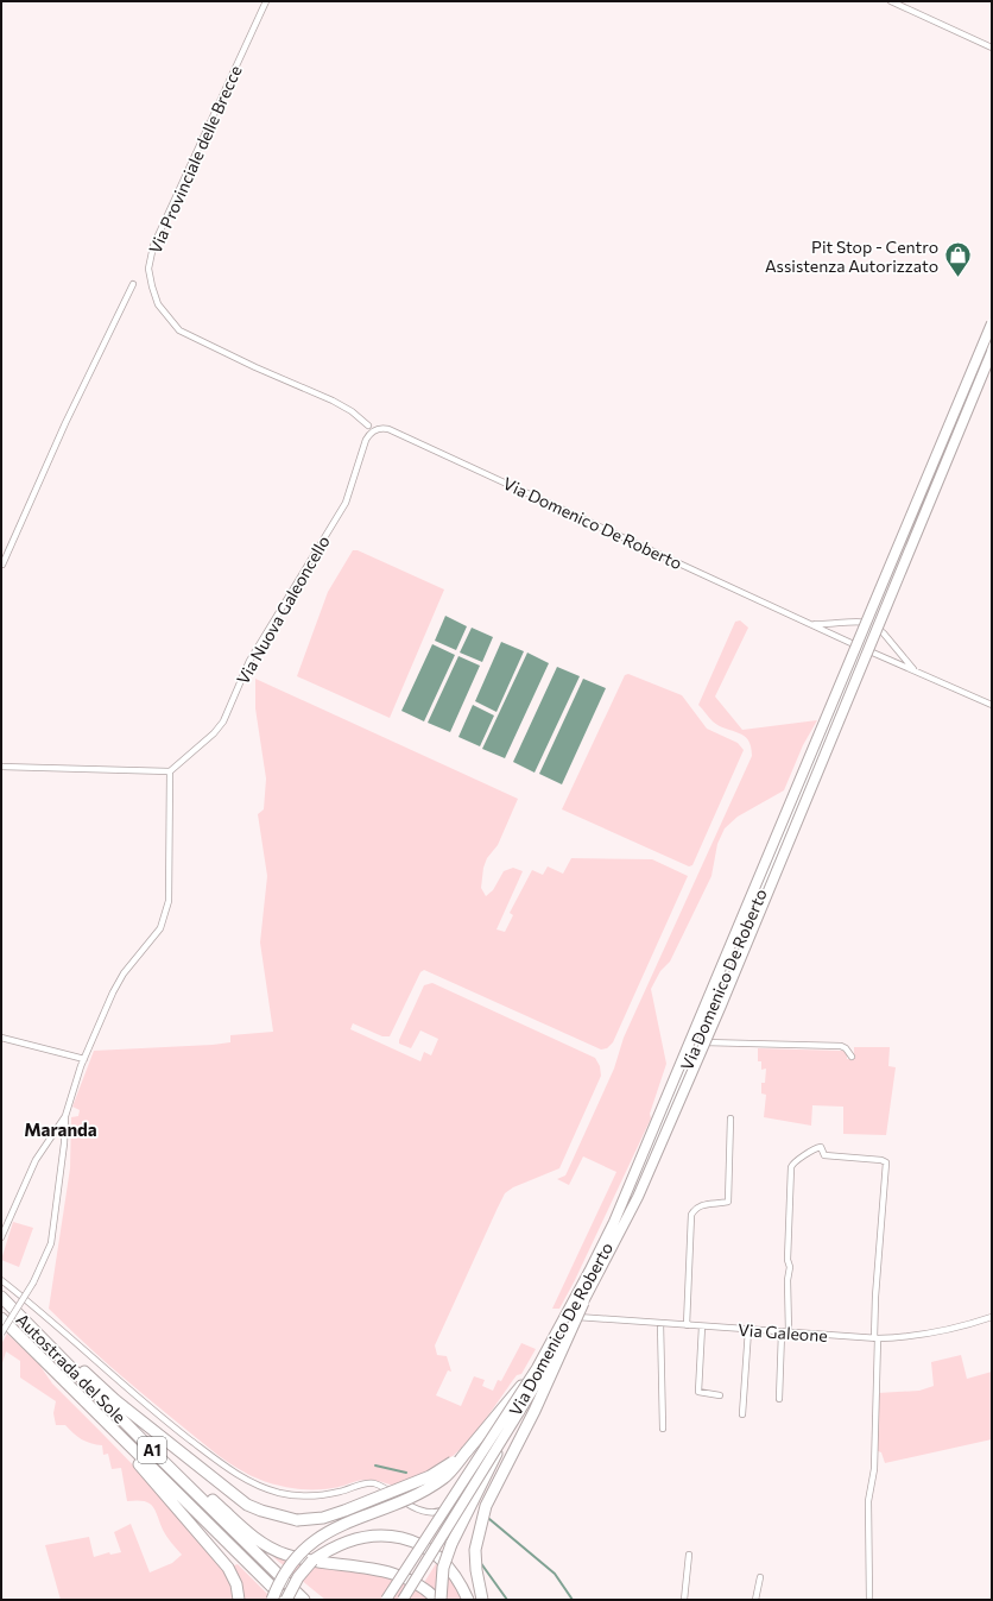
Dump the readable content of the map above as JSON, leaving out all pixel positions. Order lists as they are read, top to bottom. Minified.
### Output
{"streets":{"highway":["Autostrada del Sole","A1"],"street":["Via Provinciale delle Brecce","Via Domenico De Roberto","Via Nuova Galeoncello","Via Galeone"]},"crossings":[["Via Domenico De Roberto","Via Nuova Galeoncello"],["Via Domenico De Roberto","Via Galeone"]],"districts":["Maranda"],"places":{"shop":["Pit Stop - Centro Assistenza Autorizzato"]}}
